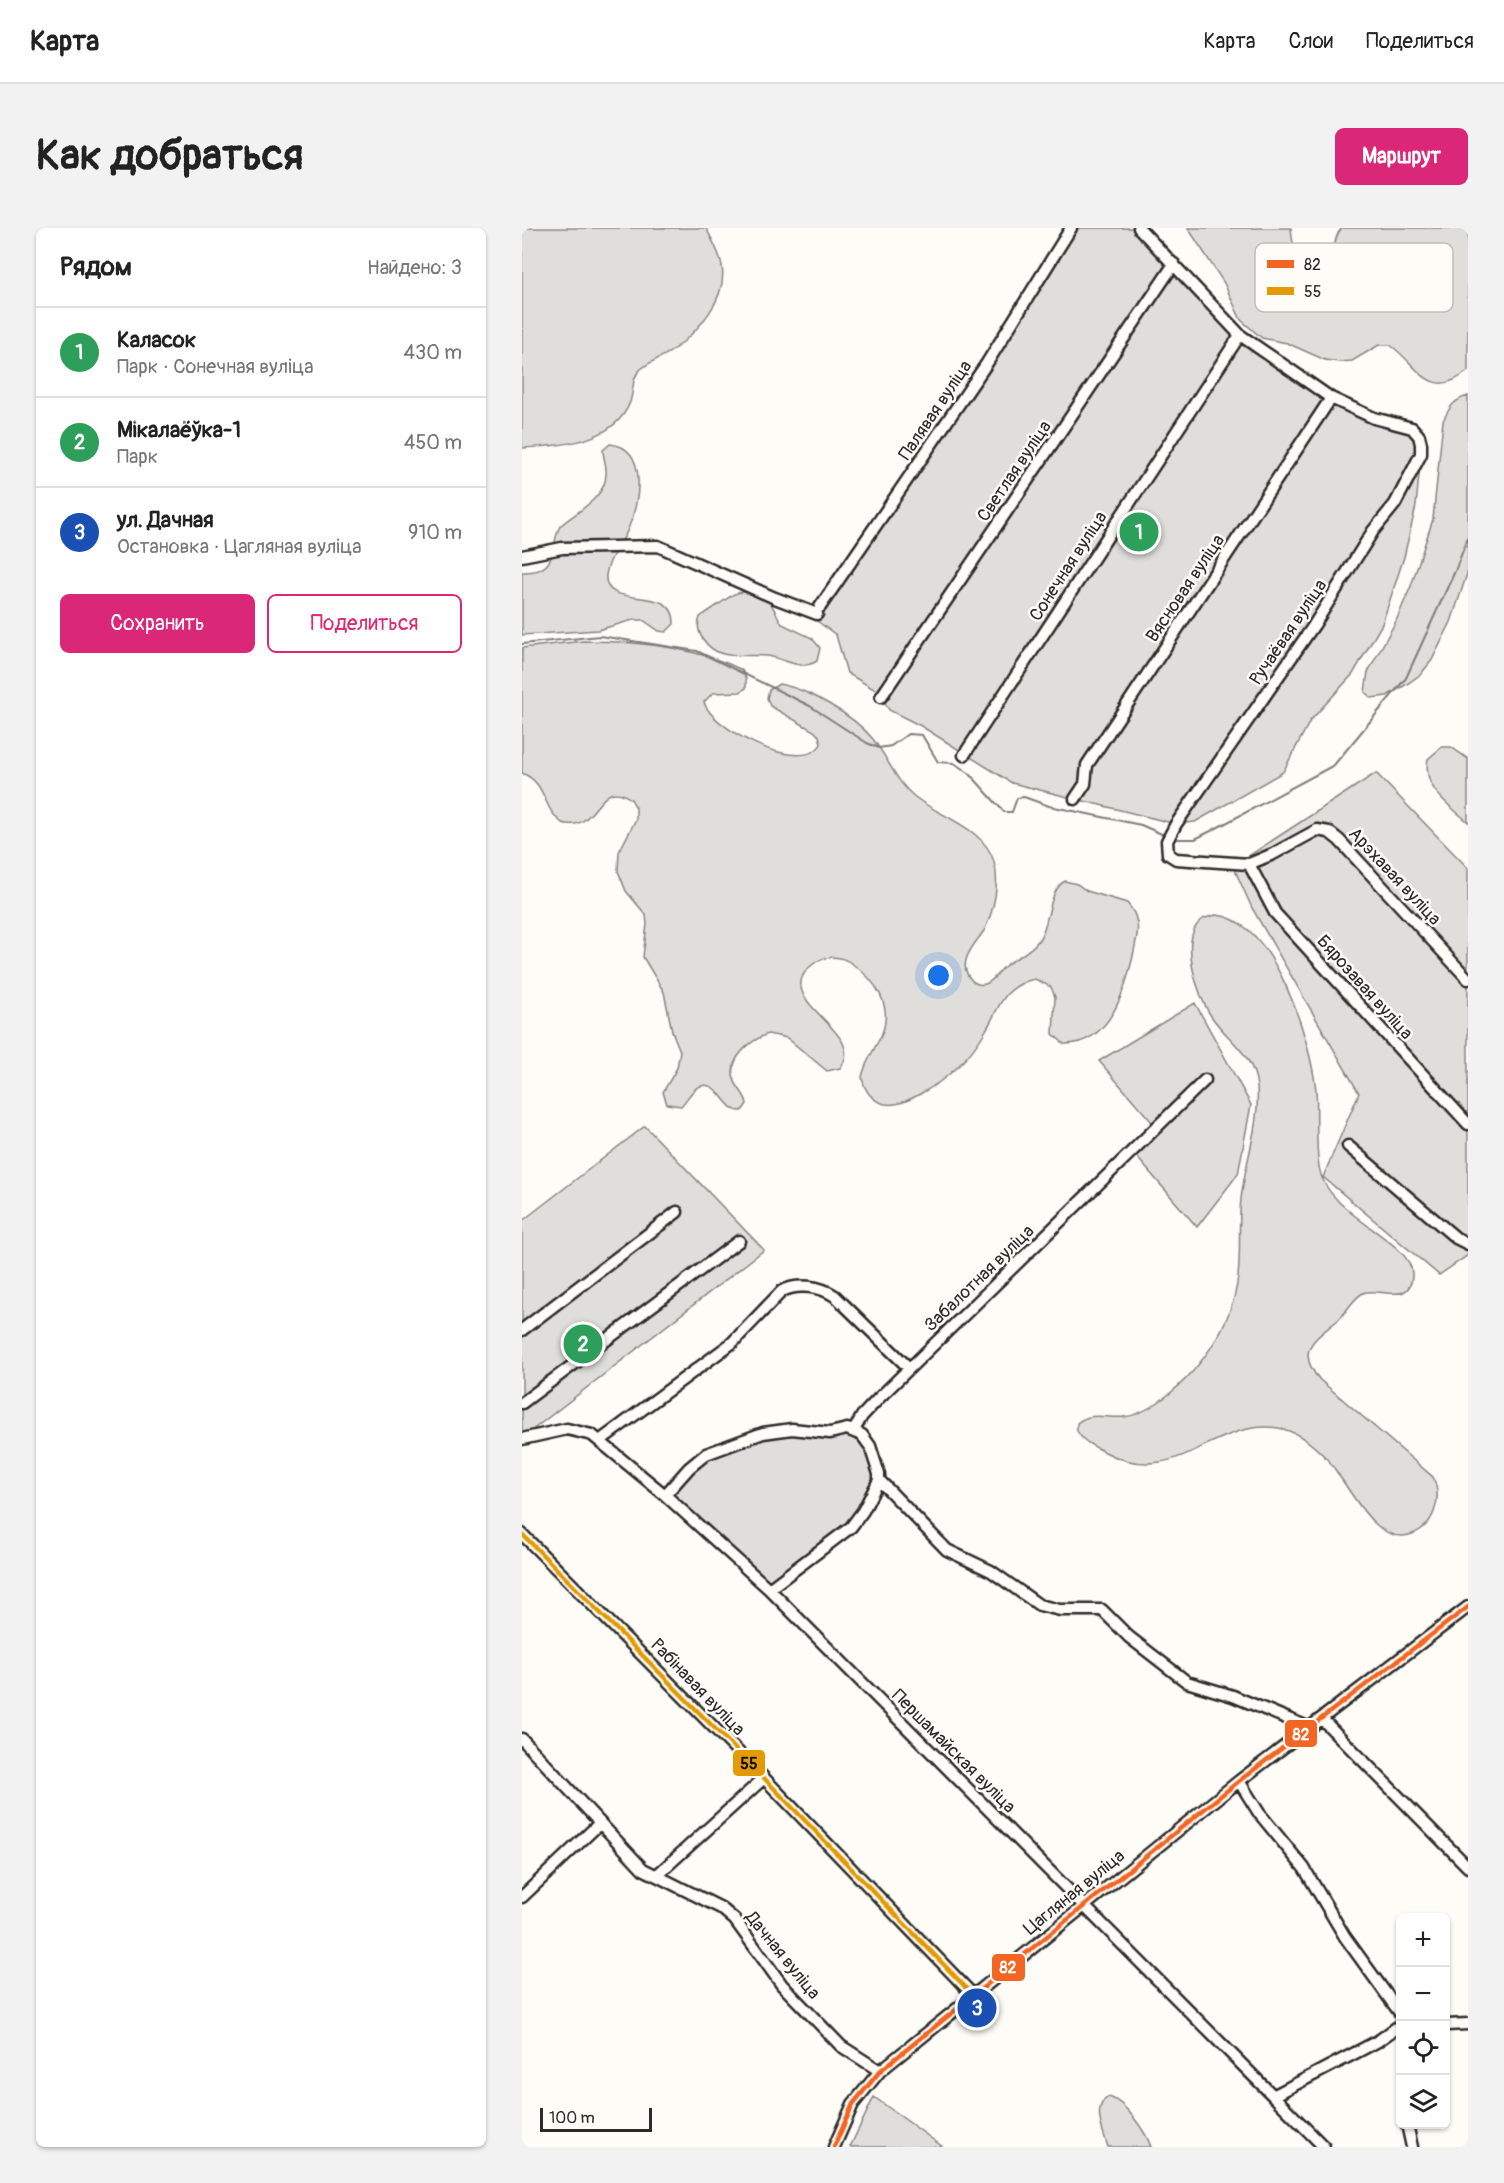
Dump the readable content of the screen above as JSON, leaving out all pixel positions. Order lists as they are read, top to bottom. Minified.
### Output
{"streets":{"street":["Палявая вуліца","Светлая вуліца","Сонечная вуліца","Вясновая вуліца","Ручаёвая вуліца","Арэхавая вуліца","Бярозавая вуліца","Забалотная вуліца","Рабінавая вуліца","Першамайская вуліца","Цагляная вуліца","Дачная вуліца"]},"crossings":[["Вясновая вуліца","Ручаёвая вуліца"],["Ручаёвая вуліца","Арэхавая вуліца"],["Ручаёвая вуліца","Бярозавая вуліца"],["Арэхавая вуліца","Бярозавая вуліца"],["Рабінавая вуліца","Цагляная вуліца"],["Першамайская вуліца","Цагляная вуліца"],["Цагляная вуліца","Дачная вуліца"]],"lines":["transit line 55","transit line 82"],"legend":["82","55"],"scale_bar":"100 m","page":{"header":"Карта","nav":["Карта","Слои","Поделиться"],"buttons":["Маршрут",["Сохранить","Поделиться"]],"title":"Как добраться","heading":["Рядом","Найдено: 3"],"list":[{"mark":"1","name":"Каласок","note":"Парк · Сонечная вуліца","value":"430 m"},{"mark":"2","name":"Мікалаёўка-1","note":"Парк","value":"450 m"},{"mark":"3","name":"ул. Дачная","note":"Остановка · Цагляная вуліца","value":"910 m"}],"pins":["1","2","3"],"map_buttons":["+","−"],"scale":"100 m"}}
